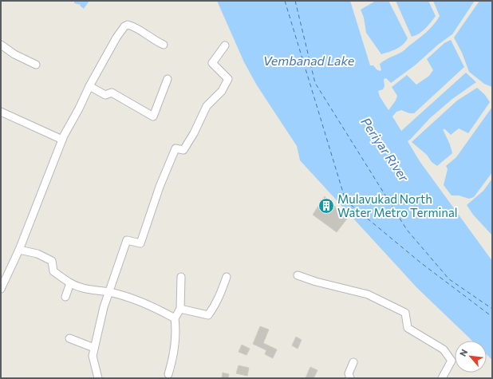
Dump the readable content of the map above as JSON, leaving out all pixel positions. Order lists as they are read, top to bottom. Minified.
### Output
{"water":["Vembanad Lake","Periyar River"],"places":{"building":["Mulavukad North Water Metro Terminal"]},"north":"top left"}
